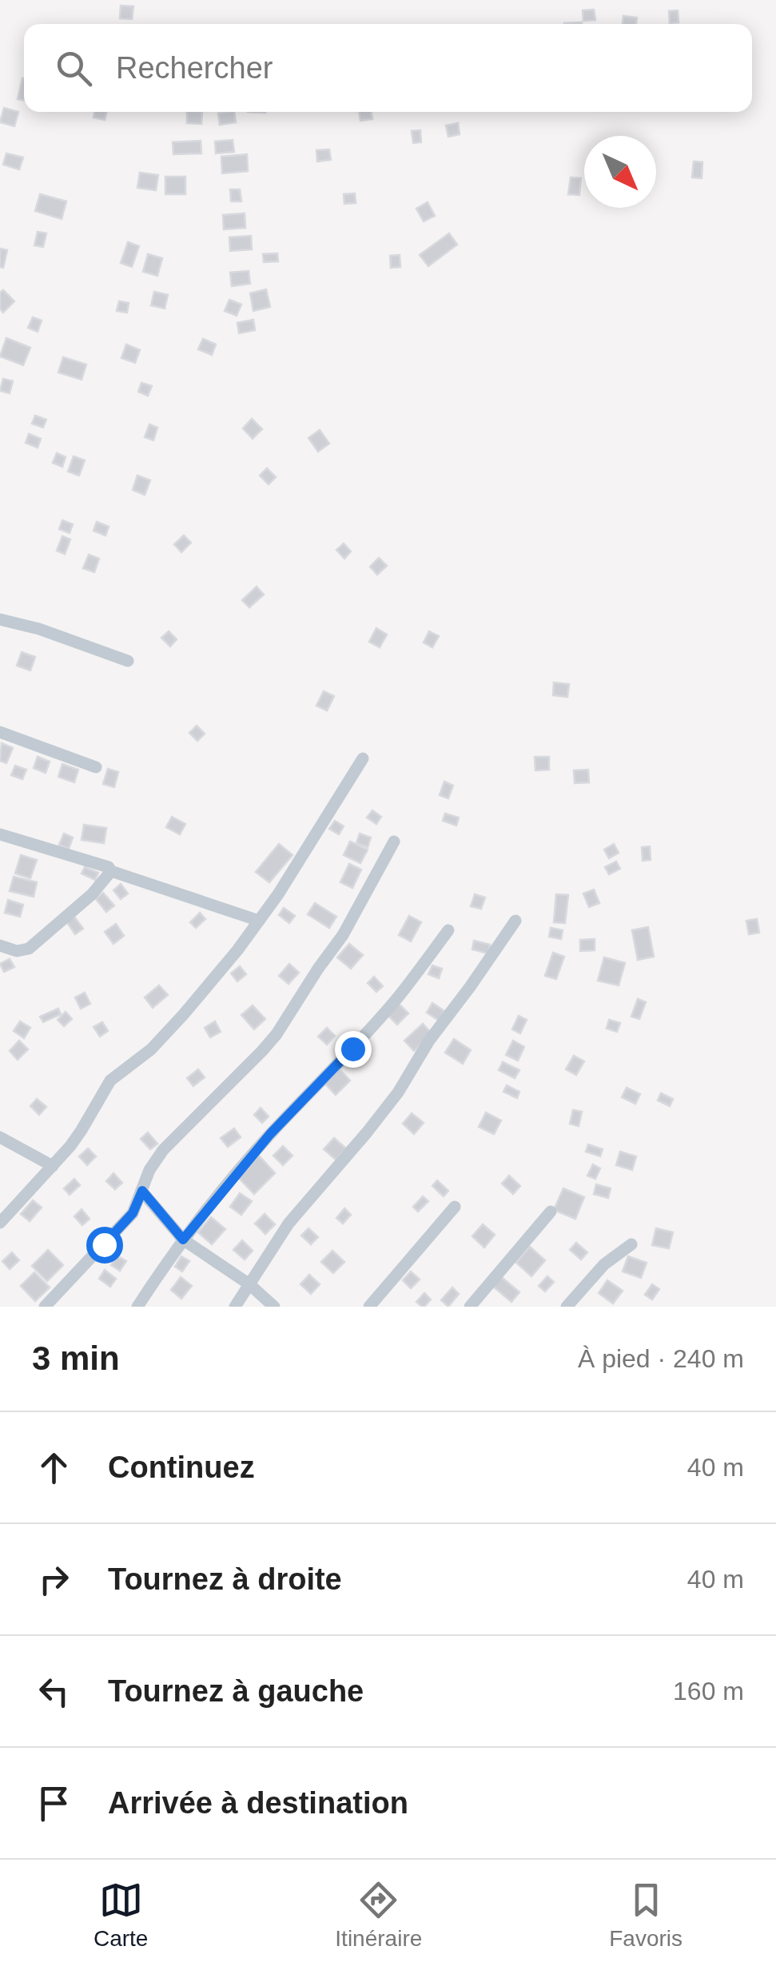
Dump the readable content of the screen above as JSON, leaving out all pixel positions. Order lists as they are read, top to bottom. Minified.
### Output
{"north":"bottom right","page":{"search":"Rechercher","heading":["3 min","À pied · 240 m"],"list":[["Continuez","40 m"],["Tournez à droite","40 m"],["Tournez à gauche","160 m"],"Arrivée à destination"],"nav":["Carte","Itinéraire","Favoris"]}}
